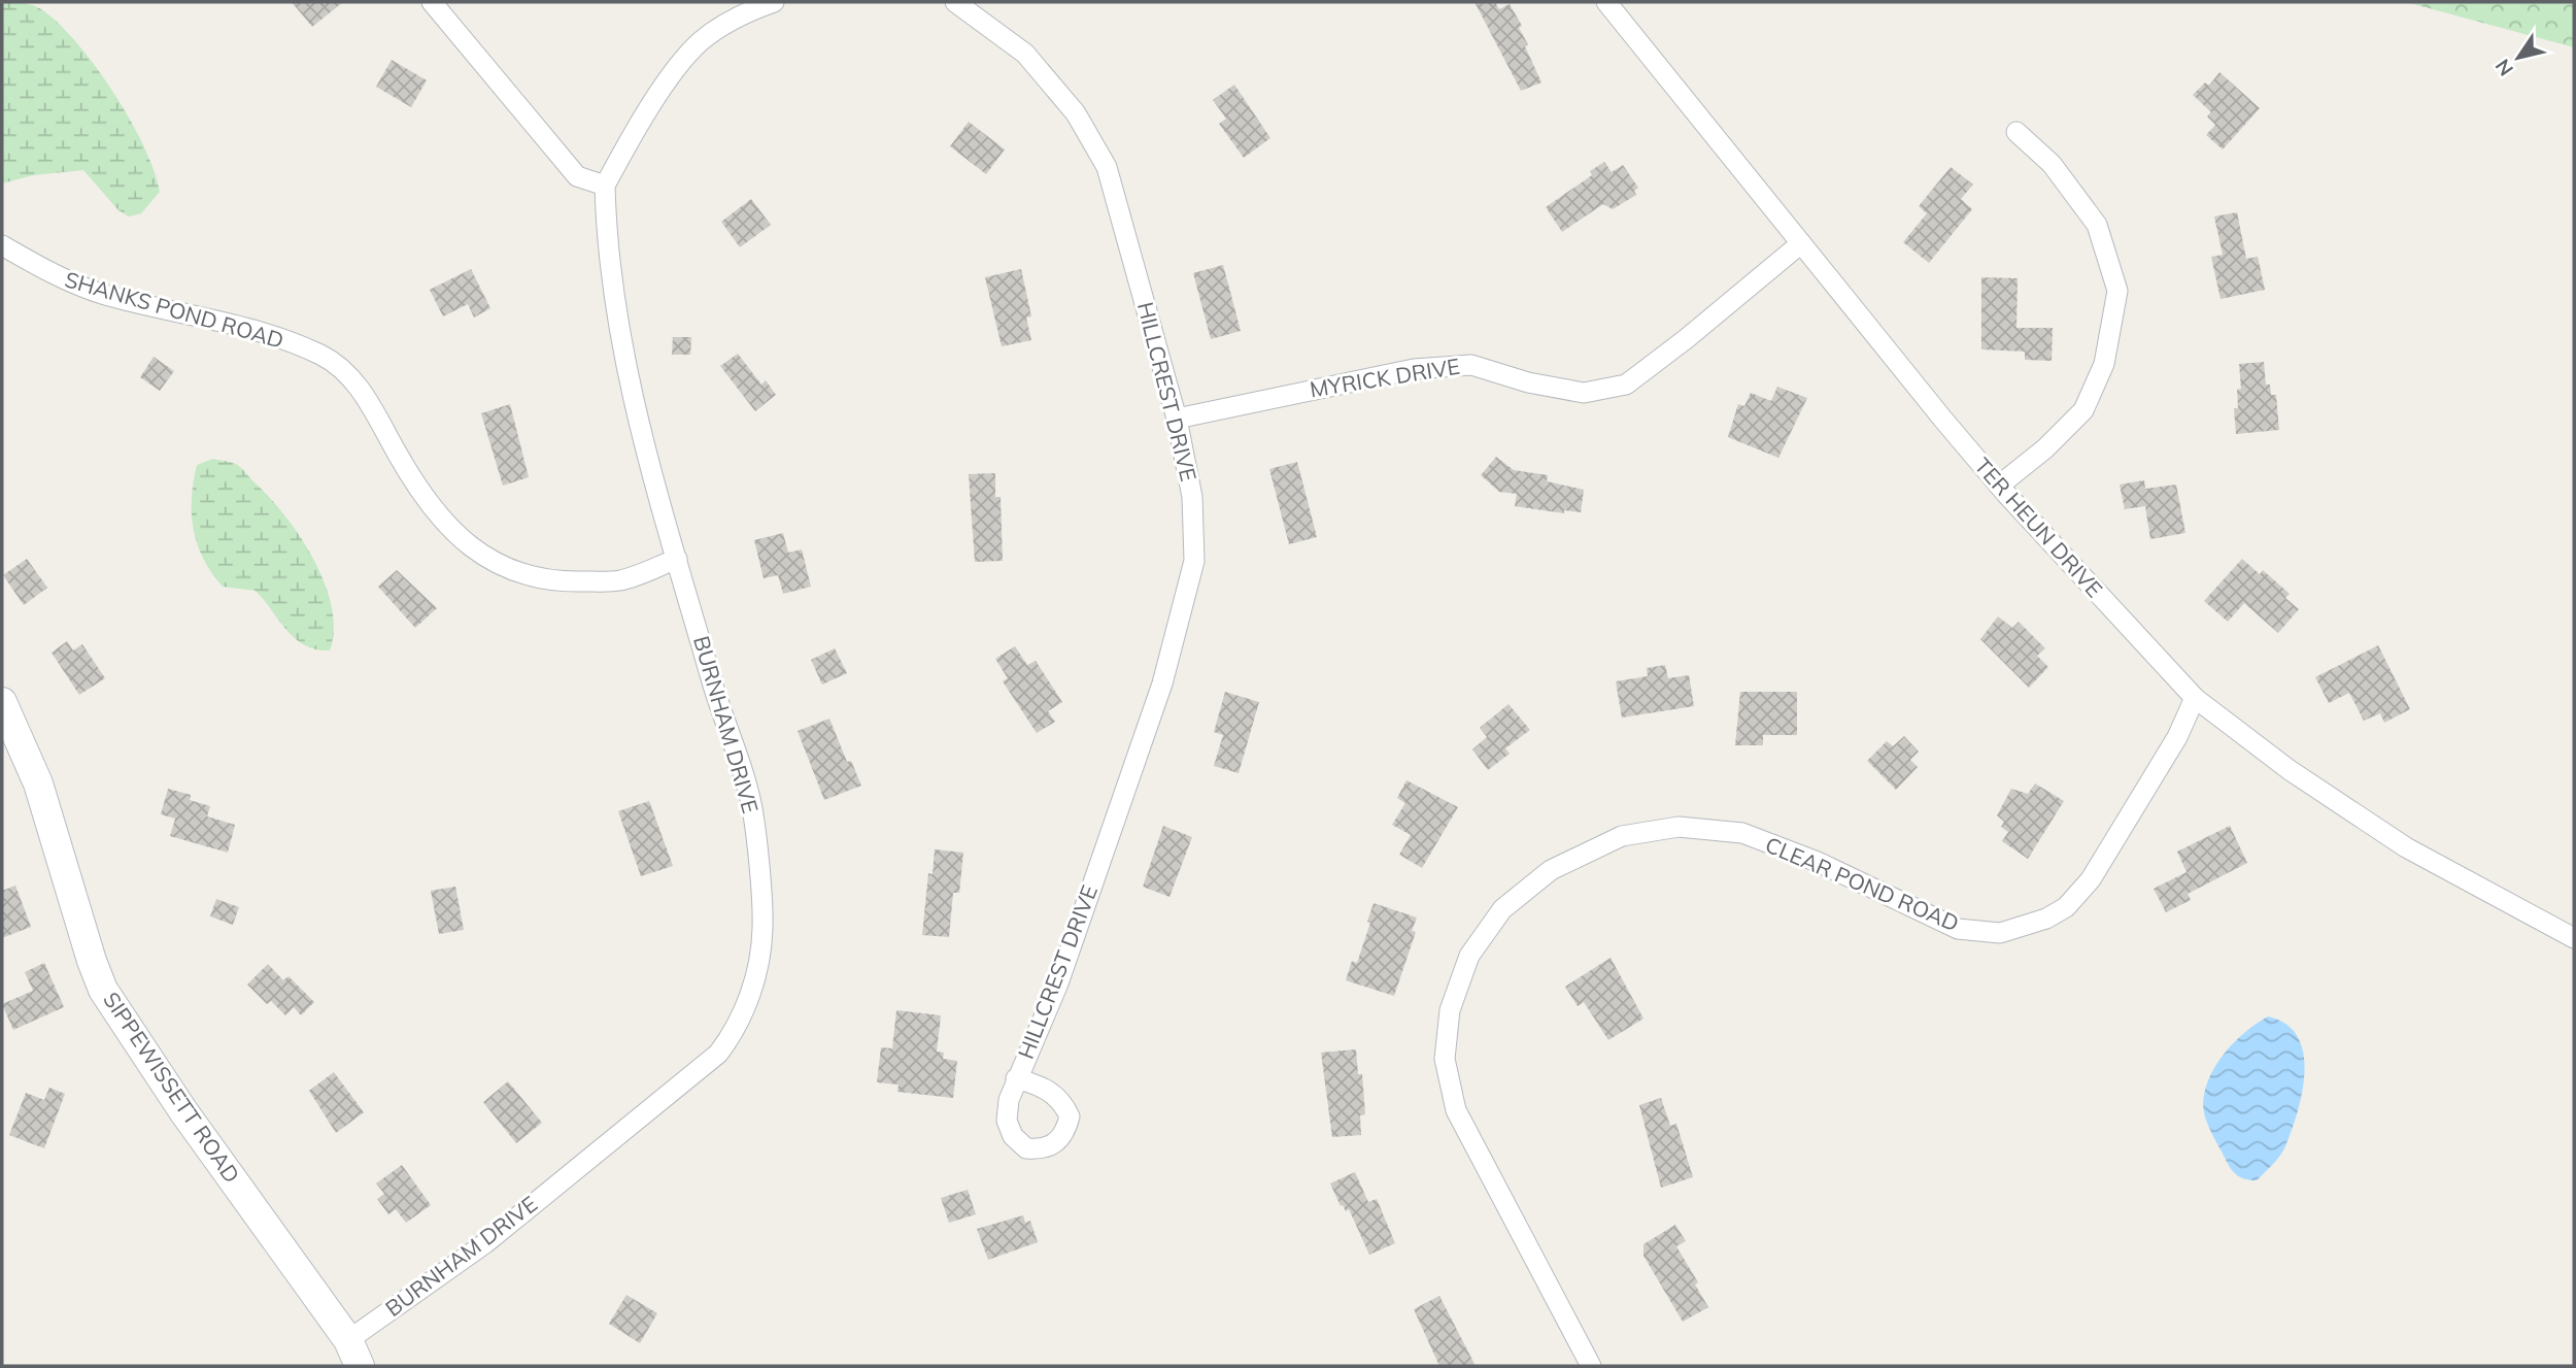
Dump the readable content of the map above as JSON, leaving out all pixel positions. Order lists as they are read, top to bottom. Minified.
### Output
{"streets":{"main road":["SIPPEWISSETT ROAD"],"street":["SHANKS POND ROAD","MYRICK DRIVE","HILLCREST DRIVE","TER HEUN DRIVE","BURNHAM DRIVE","CLEAR POND ROAD"]},"crossings":[["SHANKS POND ROAD","BURNHAM DRIVE"],["MYRICK DRIVE","HILLCREST DRIVE"],["MYRICK DRIVE","TER HEUN DRIVE"],["TER HEUN DRIVE","CLEAR POND ROAD"],["BURNHAM DRIVE","SIPPEWISSETT ROAD"]],"north":"bottom left"}
